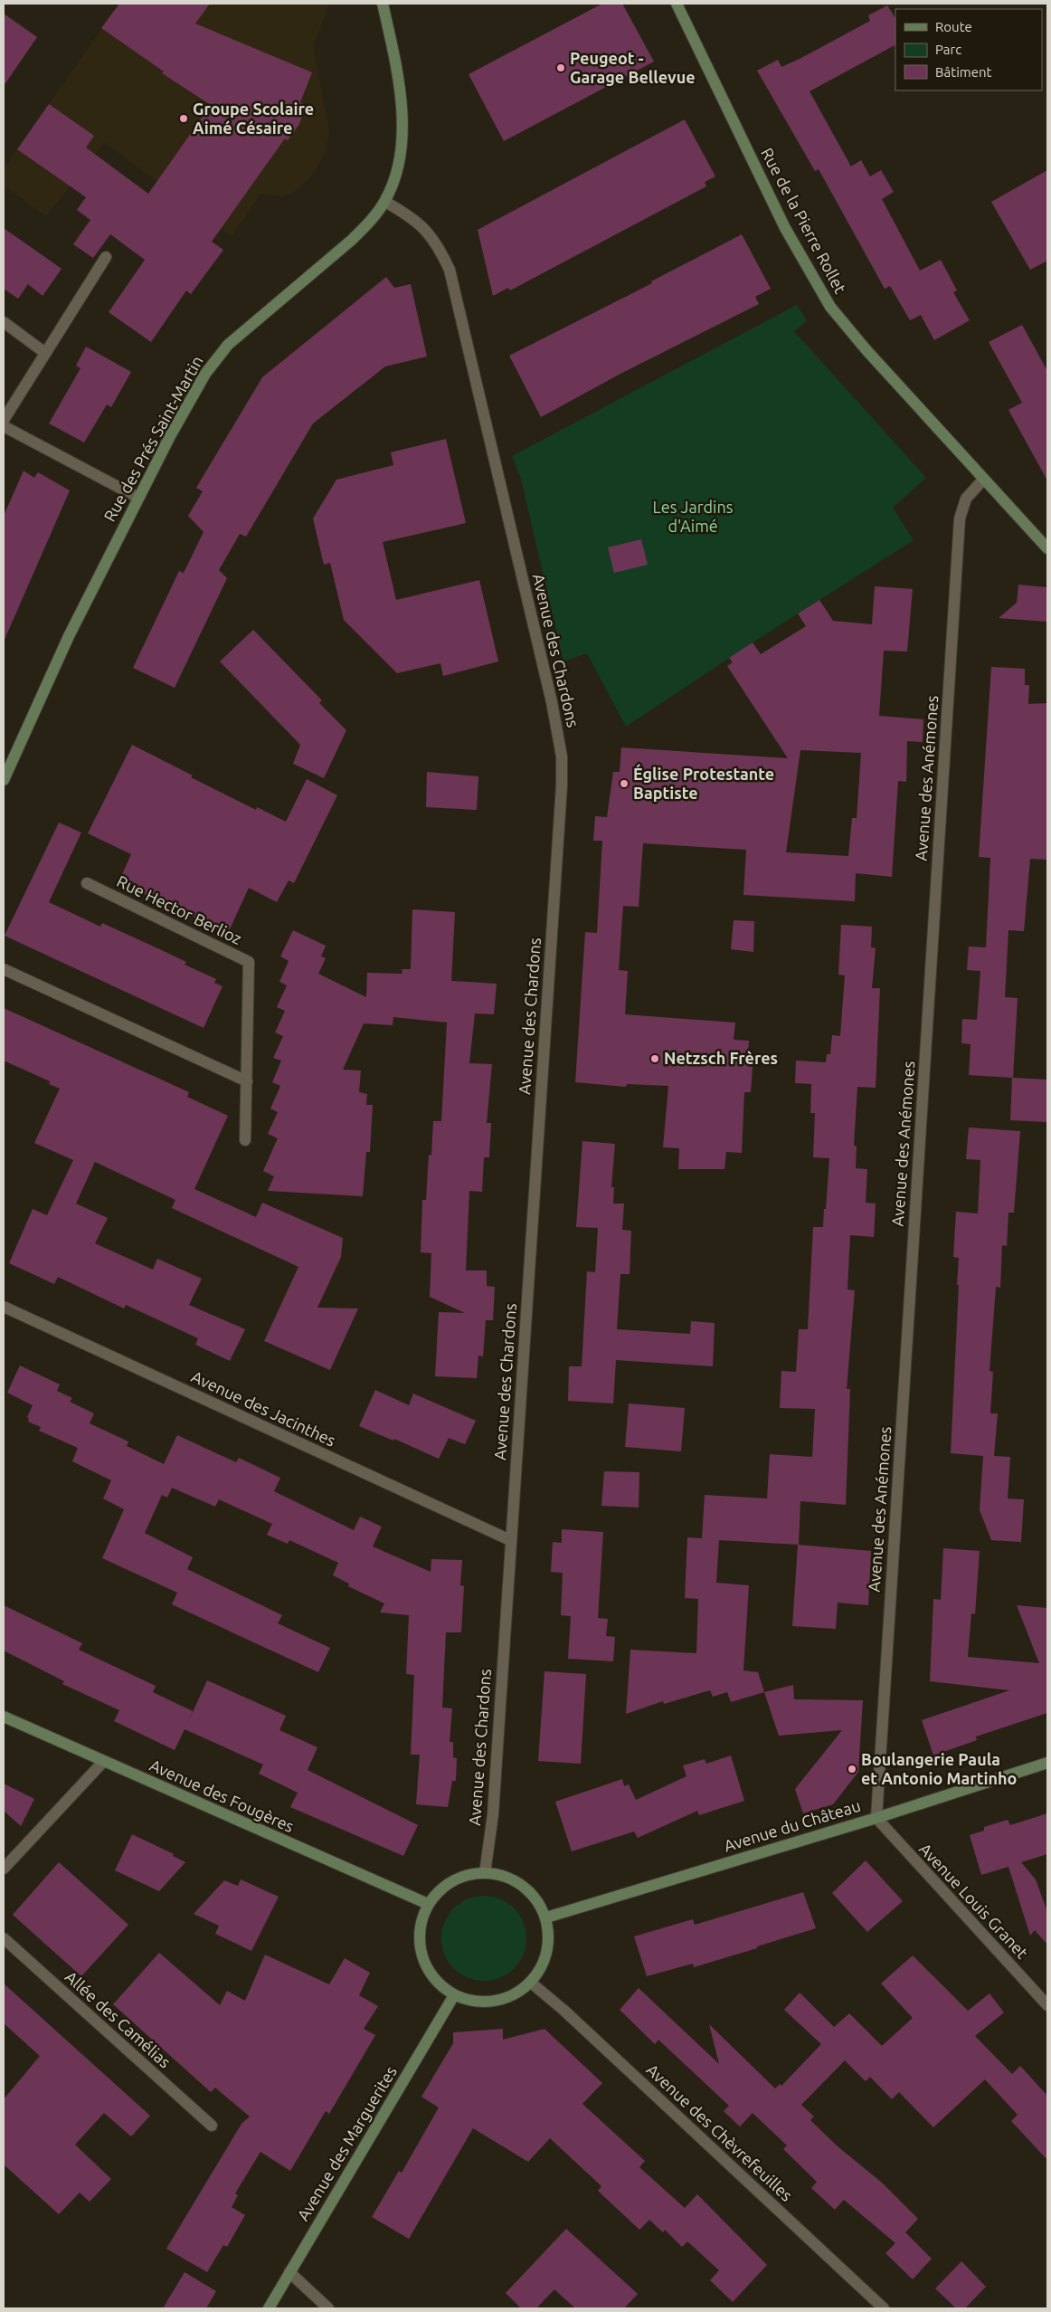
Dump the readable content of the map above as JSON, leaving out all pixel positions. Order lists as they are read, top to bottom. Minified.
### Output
{"streets":{"street":["Rue de la Pierre Rollet","Rue des Prés Saint-Martin","Avenue des Chardons","Avenue des Anémones","Rue Hector Berlioz","Avenue des Jacinthes","Avenue des Fougères","Avenue du Château","Avenue Louis Granet","Allée des Camélias","Avenue des Chèvrefeuilles","Avenue des Marguerites"]},"crossings":[["Rue de la Pierre Rollet","Avenue des Anémones"],["Rue des Prés Saint-Martin","Avenue des Chardons"],["Avenue des Chardons","Avenue des Jacinthes"],["Avenue des Chardons","Avenue des Fougères"],["Avenue des Chardons","Avenue du Château"],["Avenue des Chardons","Avenue des Chèvrefeuilles"],["Avenue des Chardons","Avenue des Marguerites"],["Avenue des Anémones","Avenue du Château"],["Avenue des Anémones","Avenue Louis Granet"],["Avenue des Fougères","Avenue du Château"],["Avenue des Fougères","Avenue des Chèvrefeuilles"],["Avenue des Fougères","Avenue des Marguerites"],["Avenue du Château","Avenue Louis Granet"],["Avenue du Château","Avenue des Chèvrefeuilles"],["Avenue du Château","Avenue des Marguerites"],["Avenue des Chèvrefeuilles","Avenue des Marguerites"]],"parks":["Les Jardins d'Aimé"],"places":["Peugeot - Garage Bellevue","Groupe Scolaire Aimé Césaire","Église Protestante Baptiste","Netzsch Frères","Boulangerie Paula et Antonio Martinho"],"legend":["Route","Parc","Bâtiment"]}
